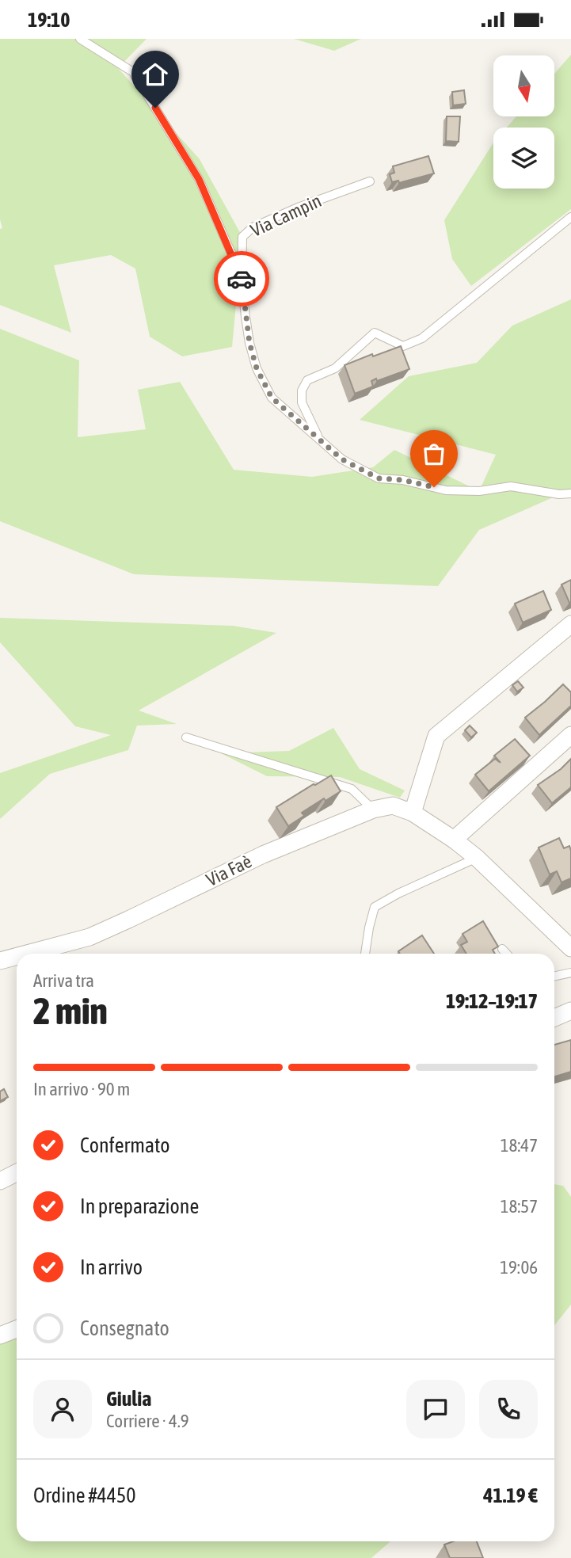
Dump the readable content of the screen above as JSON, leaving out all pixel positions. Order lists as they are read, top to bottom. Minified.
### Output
{"streets":{"street":["Via Faè"],"lane":["Via Campin"]},"north":"bottom","page":{"status":"19:10","heading":["2 min","Arriva tra","19:12–19:17"],"panel":["Giulia","Corriere · 4.9","Ordine #4450","41.19 €"],"bar":"In arrivo · 90 m","list":[["Confermato","18:47"],["In preparazione","18:57"],["In arrivo","19:06"],"Consegnato"]}}
